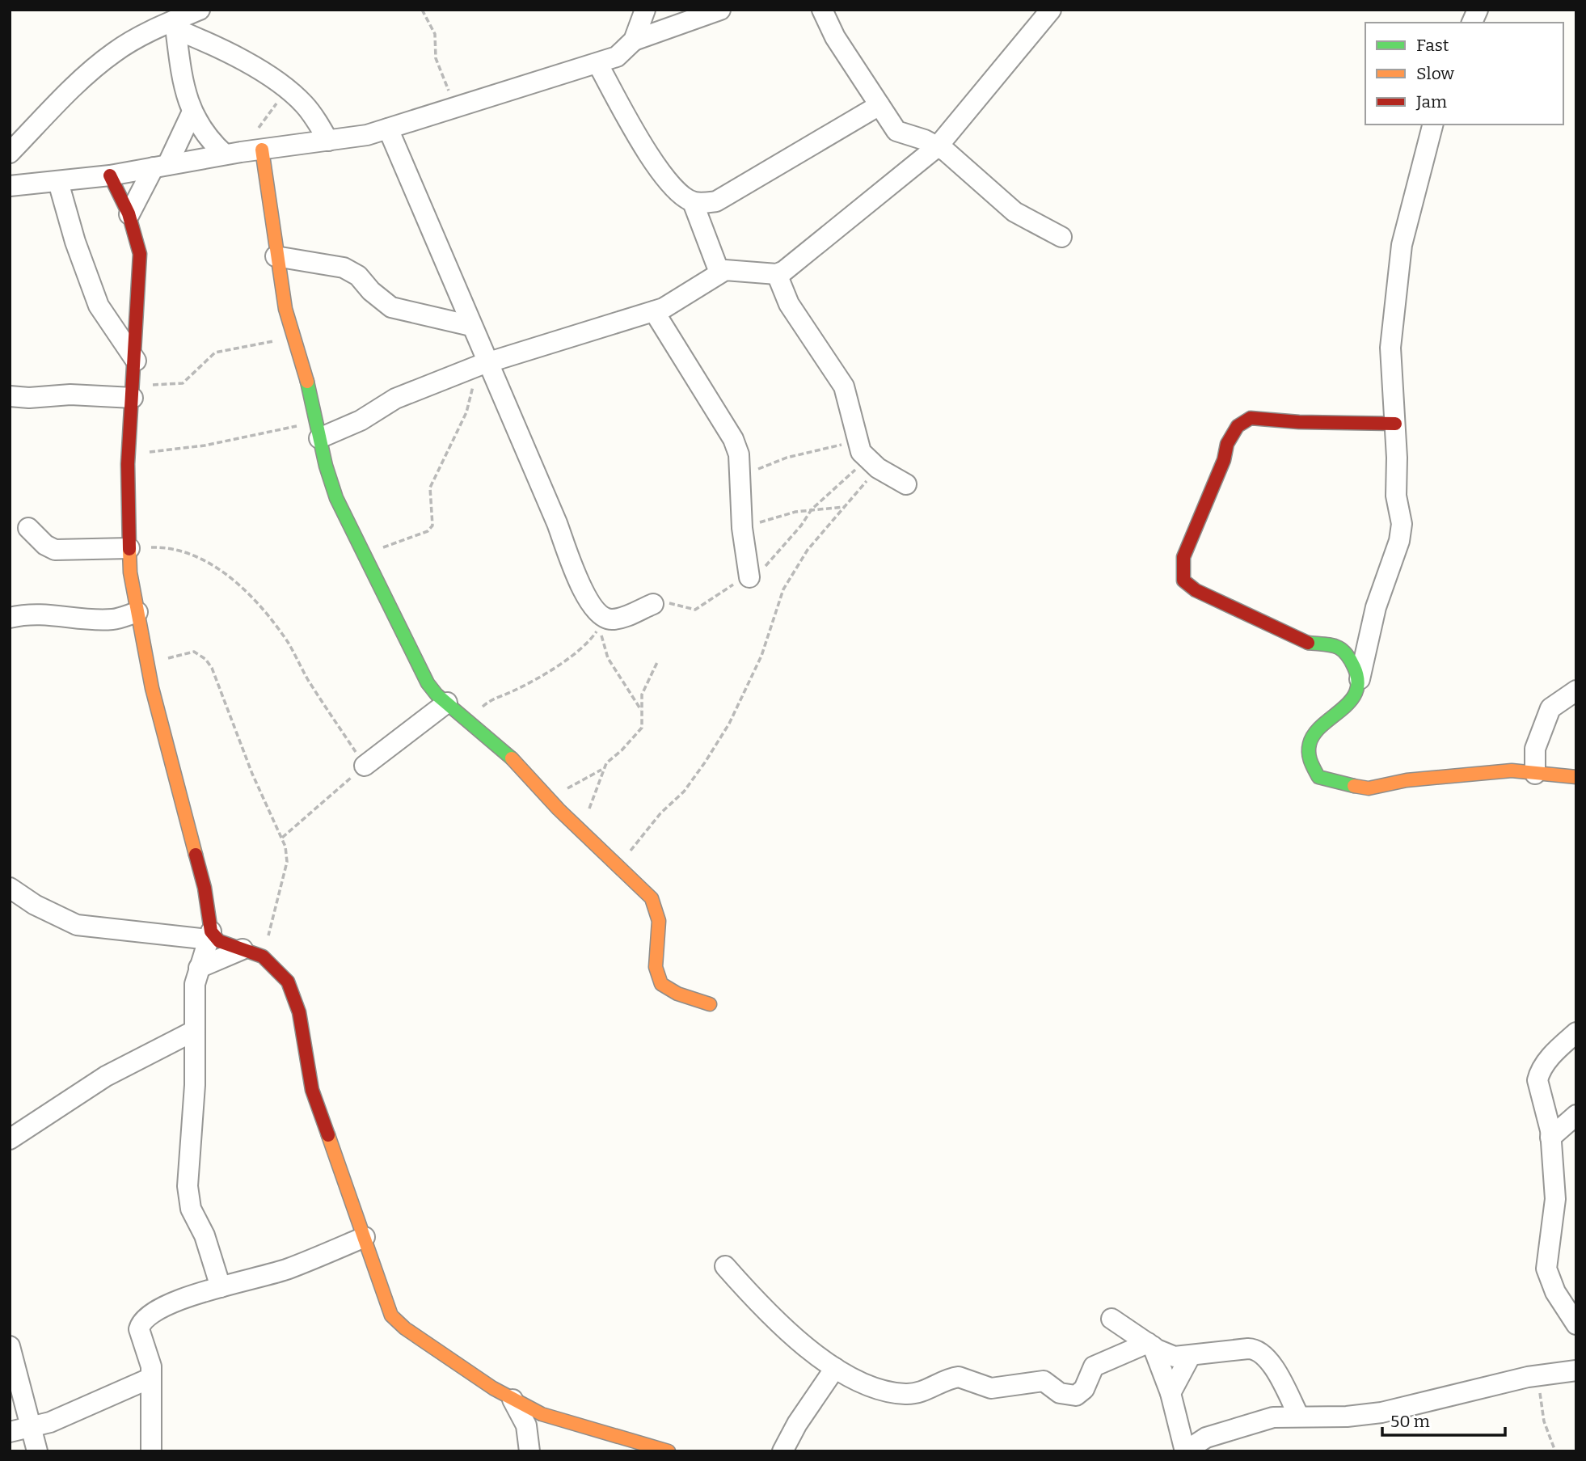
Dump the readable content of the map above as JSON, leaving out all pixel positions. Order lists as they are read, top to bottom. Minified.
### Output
{"legend":["Fast","Slow","Jam"],"scale_bar":"50 m"}
